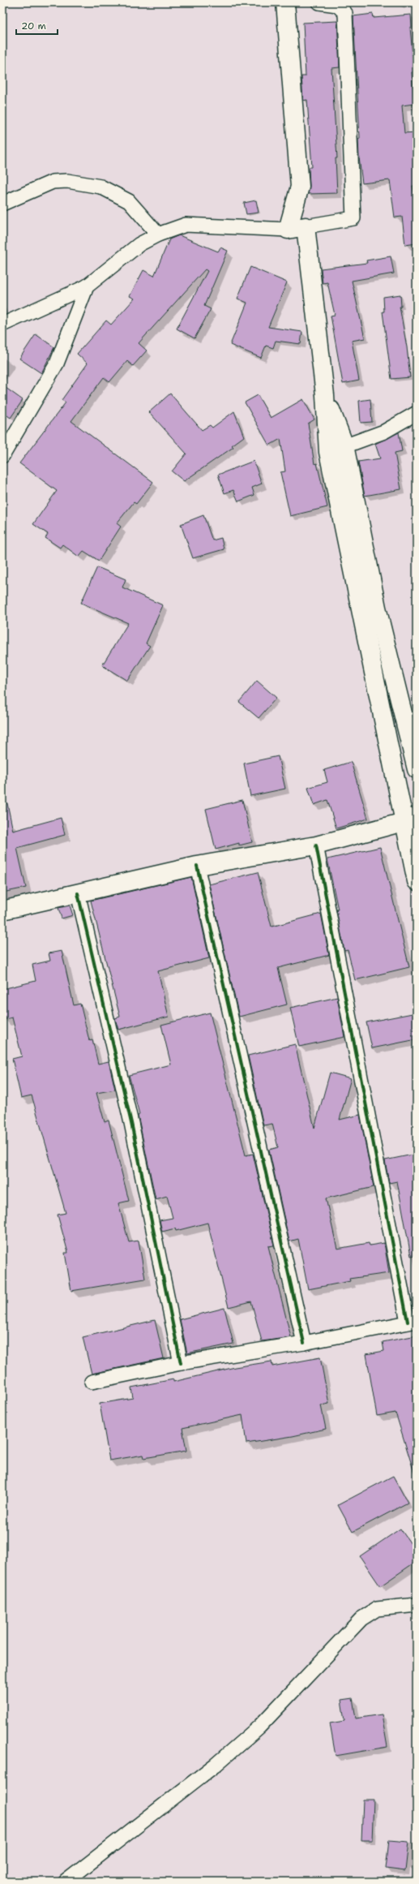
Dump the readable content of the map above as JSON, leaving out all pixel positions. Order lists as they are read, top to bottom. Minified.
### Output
{"scale_bar":"20 m"}
